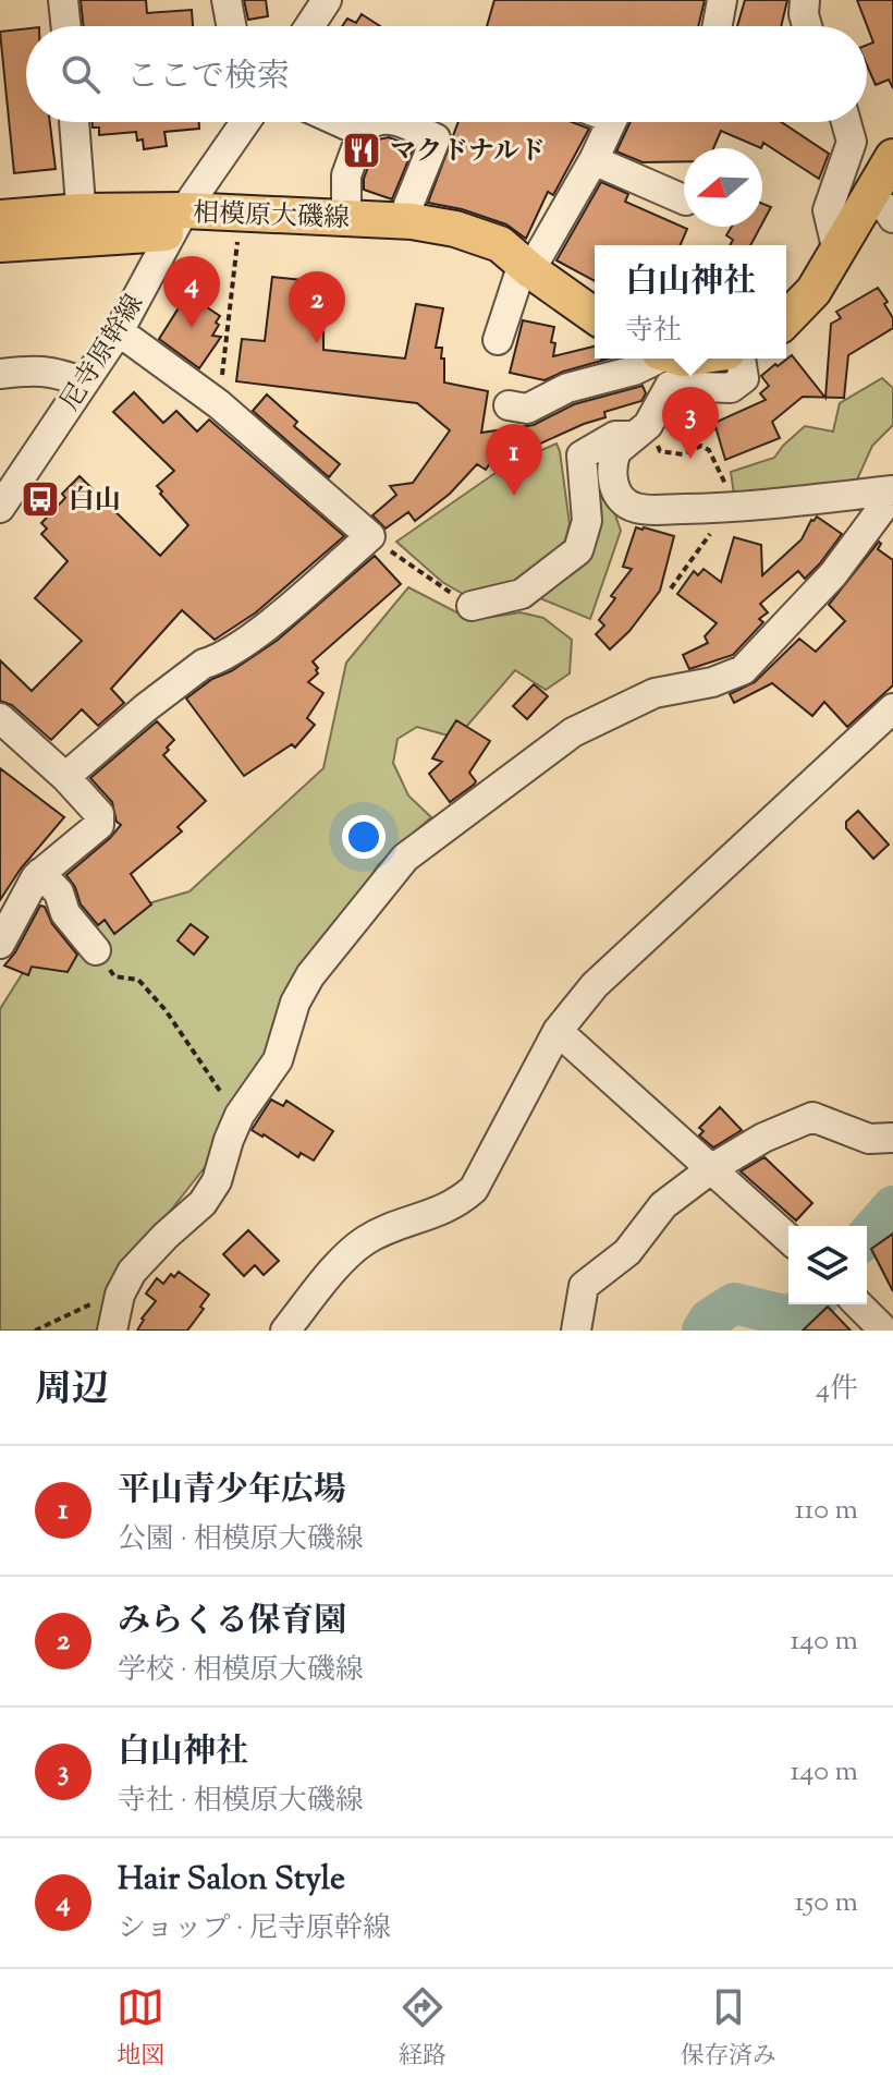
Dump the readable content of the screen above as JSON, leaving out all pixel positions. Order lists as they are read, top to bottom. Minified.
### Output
{"streets":{"main road":["相模原大磯線"],"street":["尼寺原幹線"]},"crossings":[["相模原大磯線","尼寺原幹線"]],"places":{"restaurant":["マクドナルド"],"bus stop":["白山"]},"north":"left","page":{"search":"ここで検索","popup":["白山神社","寺社"],"pins":["4","2","3","1"],"heading":["周辺","4件"],"list":[{"mark":"1","name":"平山青少年広場","note":"公園 · 相模原大磯線","value":"110 m"},{"mark":"2","name":"みらくる保育園","note":"学校 · 相模原大磯線","value":"140 m"},{"mark":"3","name":"白山神社","note":"寺社 · 相模原大磯線","value":"140 m"},{"mark":"4","name":"Hair Salon Style","note":"ショップ · 尼寺原幹線","value":"150 m"}],"nav":["地図","経路","保存済み"]}}
